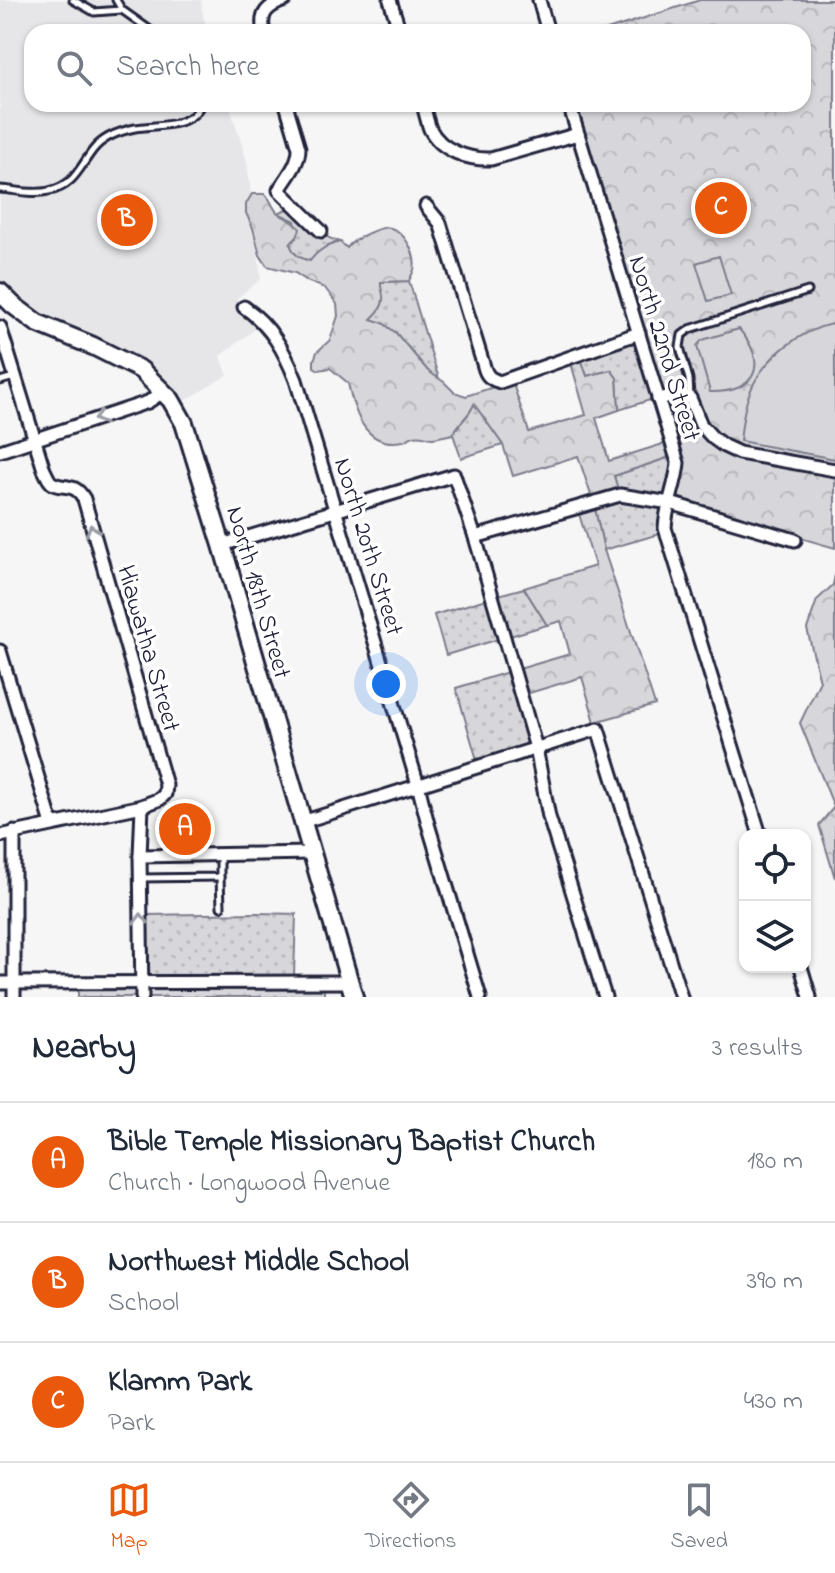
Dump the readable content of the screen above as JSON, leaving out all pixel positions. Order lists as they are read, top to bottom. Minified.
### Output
{"streets":{"main road":["North 18th Street"],"street":["North 22nd Street","North 20th Street","Hiawatha Street"]},"one_way":["Hiawatha Street"],"page":{"search":"Search here","pins":["C","B","A"],"heading":["Nearby","3 results"],"list":[{"mark":"A","name":"Bible Temple Missionary Baptist Church","note":"Church · Longwood Avenue","value":"180 m"},{"mark":"B","name":"Northwest Middle School","note":"School","value":"390 m"},{"mark":"C","name":"Klamm Park","note":"Park","value":"430 m"}],"nav":["Map","Directions","Saved"]}}
